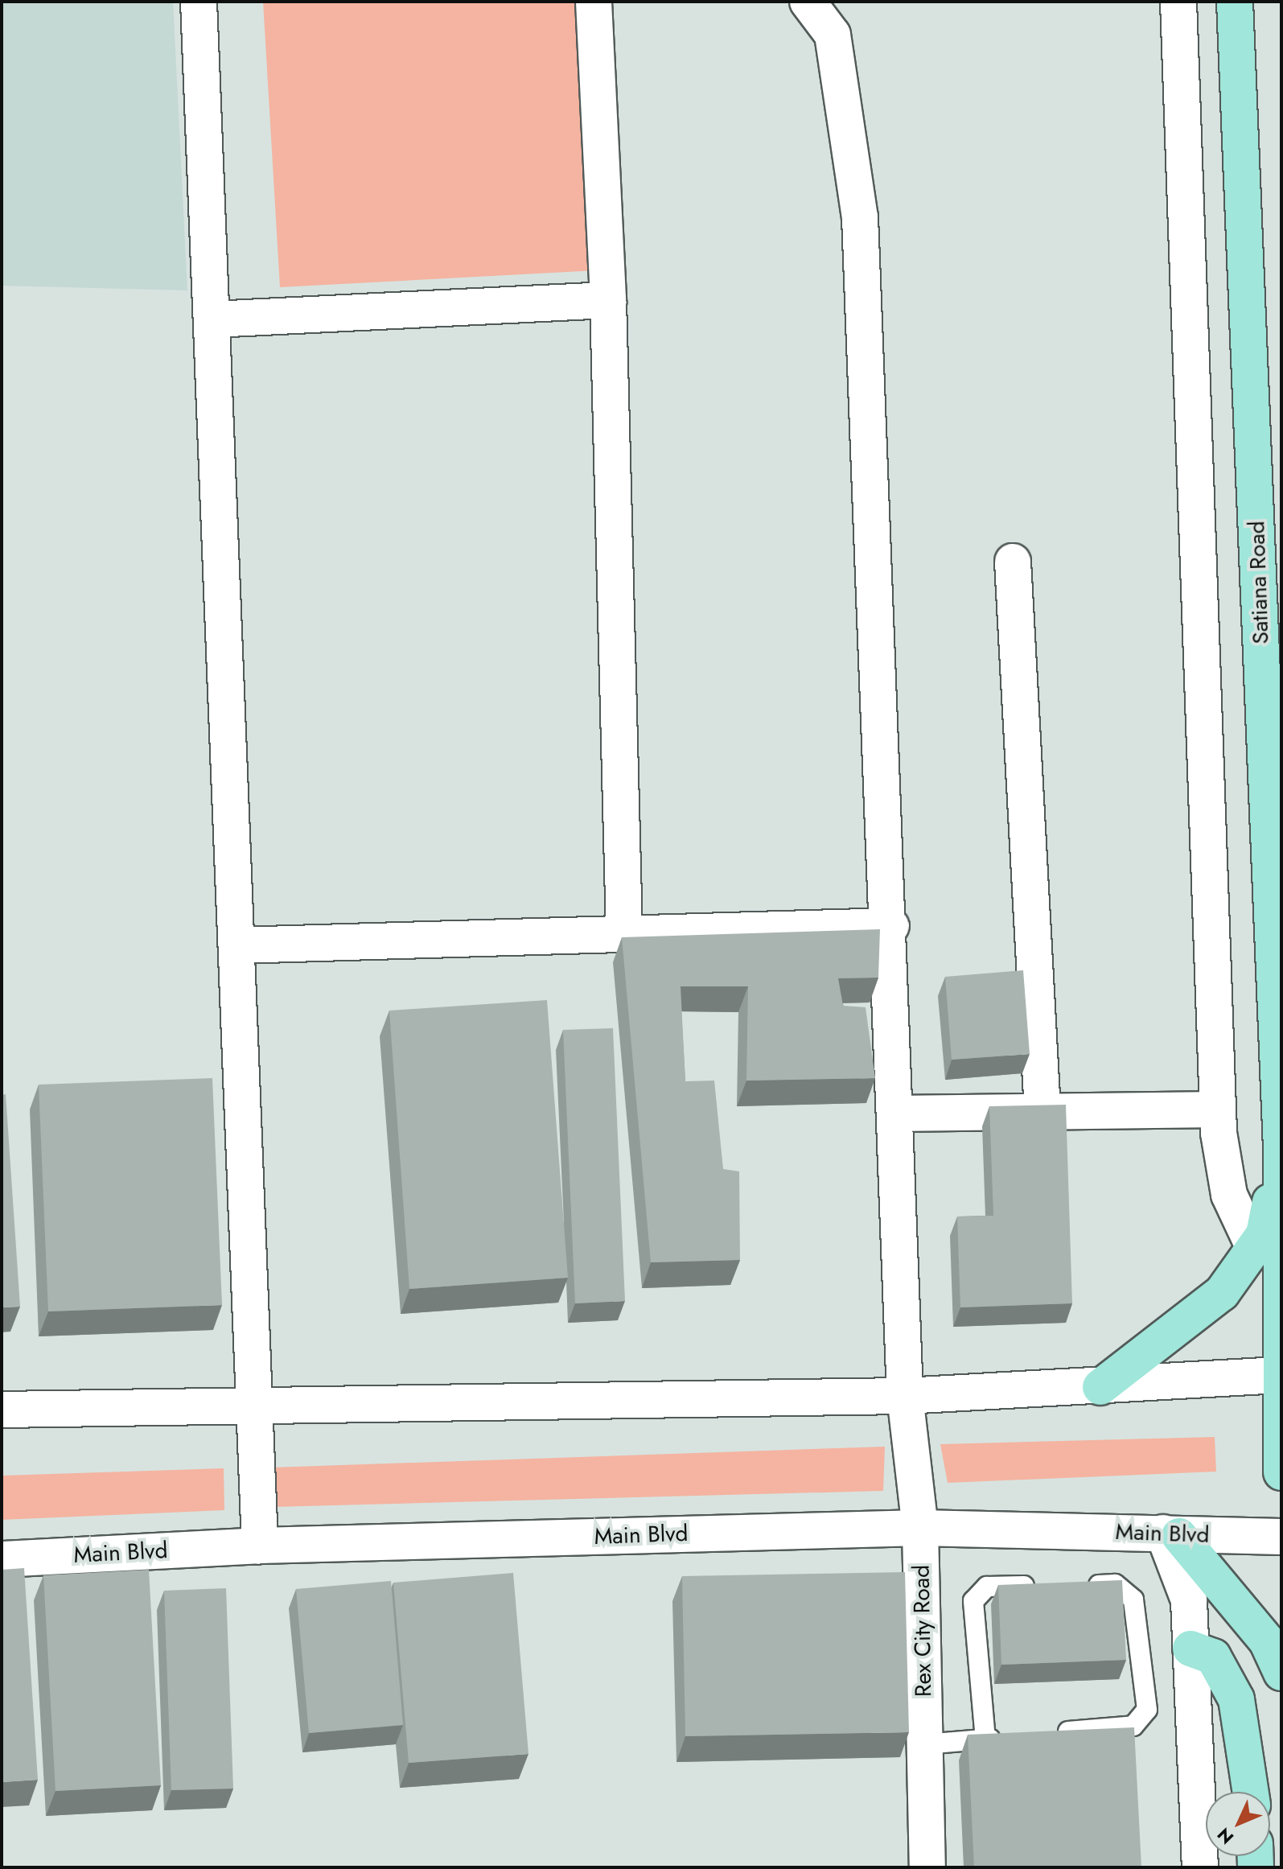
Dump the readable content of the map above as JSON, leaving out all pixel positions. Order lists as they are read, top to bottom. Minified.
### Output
{"streets":{"main road":["Satiana Road"],"street":["Main Blvd","Rex City Road"]},"crossings":[["Main Blvd","Rex City Road"]],"north":"bottom left"}
